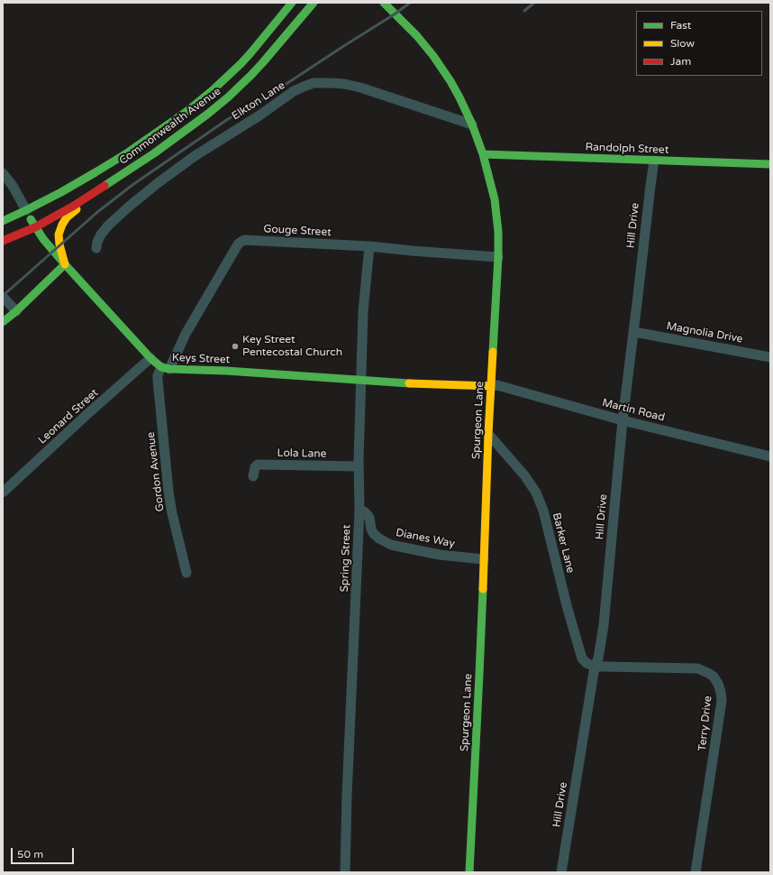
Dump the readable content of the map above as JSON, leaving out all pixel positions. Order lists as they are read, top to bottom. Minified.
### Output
{"streets":{"main road":["Commonwealth Avenue","Randolph Street","Keys Street","Spurgeon Lane"],"street":["Elkton Lane","Hill Drive","Gouge Street","Magnolia Drive","Martin Road","Leonard Street","Lola Lane","Gordon Avenue","Dianes Way","Barker Lane","Spring Street","Terry Drive"]},"crossings":[["Elkton Lane","Spurgeon Lane"],["Commonwealth Avenue","Keys Street"],["Randolph Street","Hill Drive"],["Randolph Street","Spurgeon Lane"],["Hill Drive","Magnolia Drive"],["Hill Drive","Martin Road"],["Hill Drive","Barker Lane"],["Hill Drive","Terry Drive"],["Gouge Street","Keys Street"],["Gouge Street","Spurgeon Lane"],["Gouge Street","Gordon Avenue"],["Gouge Street","Spring Street"],["Keys Street","Martin Road"],["Keys Street","Leonard Street"],["Keys Street","Spurgeon Lane"],["Keys Street","Gordon Avenue"],["Keys Street","Spring Street"],["Martin Road","Spurgeon Lane"],["Spurgeon Lane","Dianes Way"],["Spurgeon Lane","Barker Lane"],["Lola Lane","Spring Street"],["Dianes Way","Spring Street"],["Barker Lane","Terry Drive"]],"places":["Key Street Pentecostal Church"],"legend":["Fast","Slow","Jam"],"scale_bar":"50 m"}
